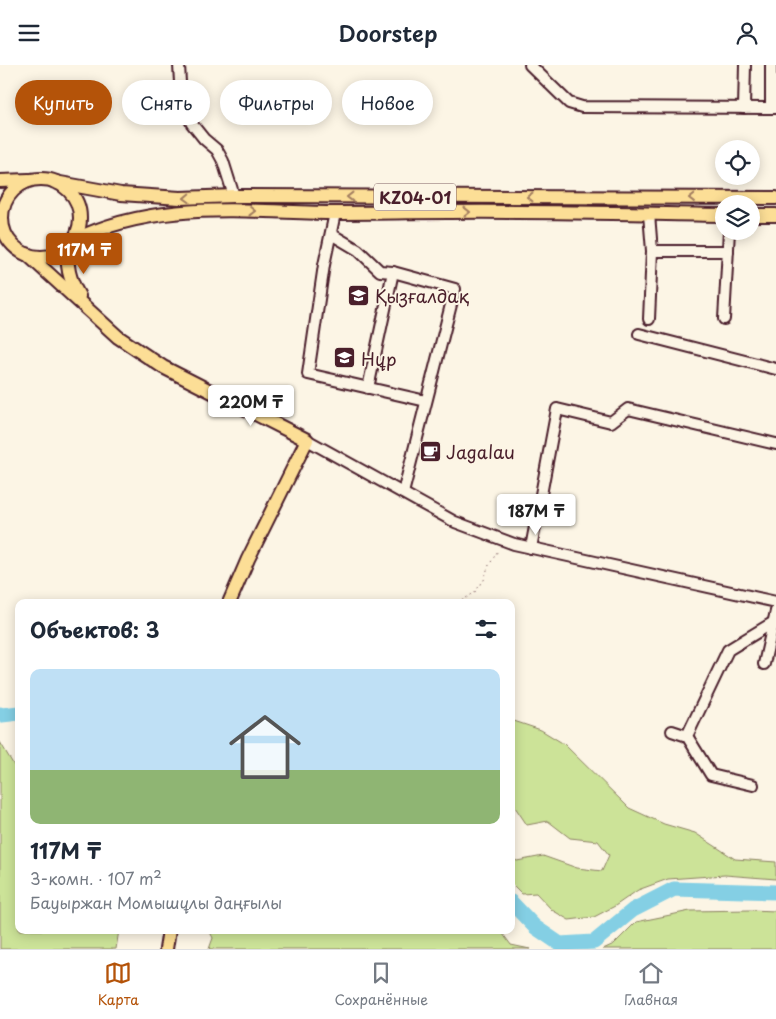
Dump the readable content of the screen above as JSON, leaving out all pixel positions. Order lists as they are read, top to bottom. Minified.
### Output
{"streets":{"main road":["KZ04-01"]},"places":{"school or university":["Қызғалдақ","Нұр"],"cafe":["Jagalau"]},"page":{"header":"Doorstep","chip":["Купить","Снять","Фильтры","Новое"],"price":["117M ₸","220M ₸","187M ₸"],"heading":"Объектов: 3","list":[{"name":"117M ₸","note":"3-комн. · 107 m² · Бауыржан Момышұлы даңғылы"}],"tabs":["Карта","Сохранённые","Главная"]}}
